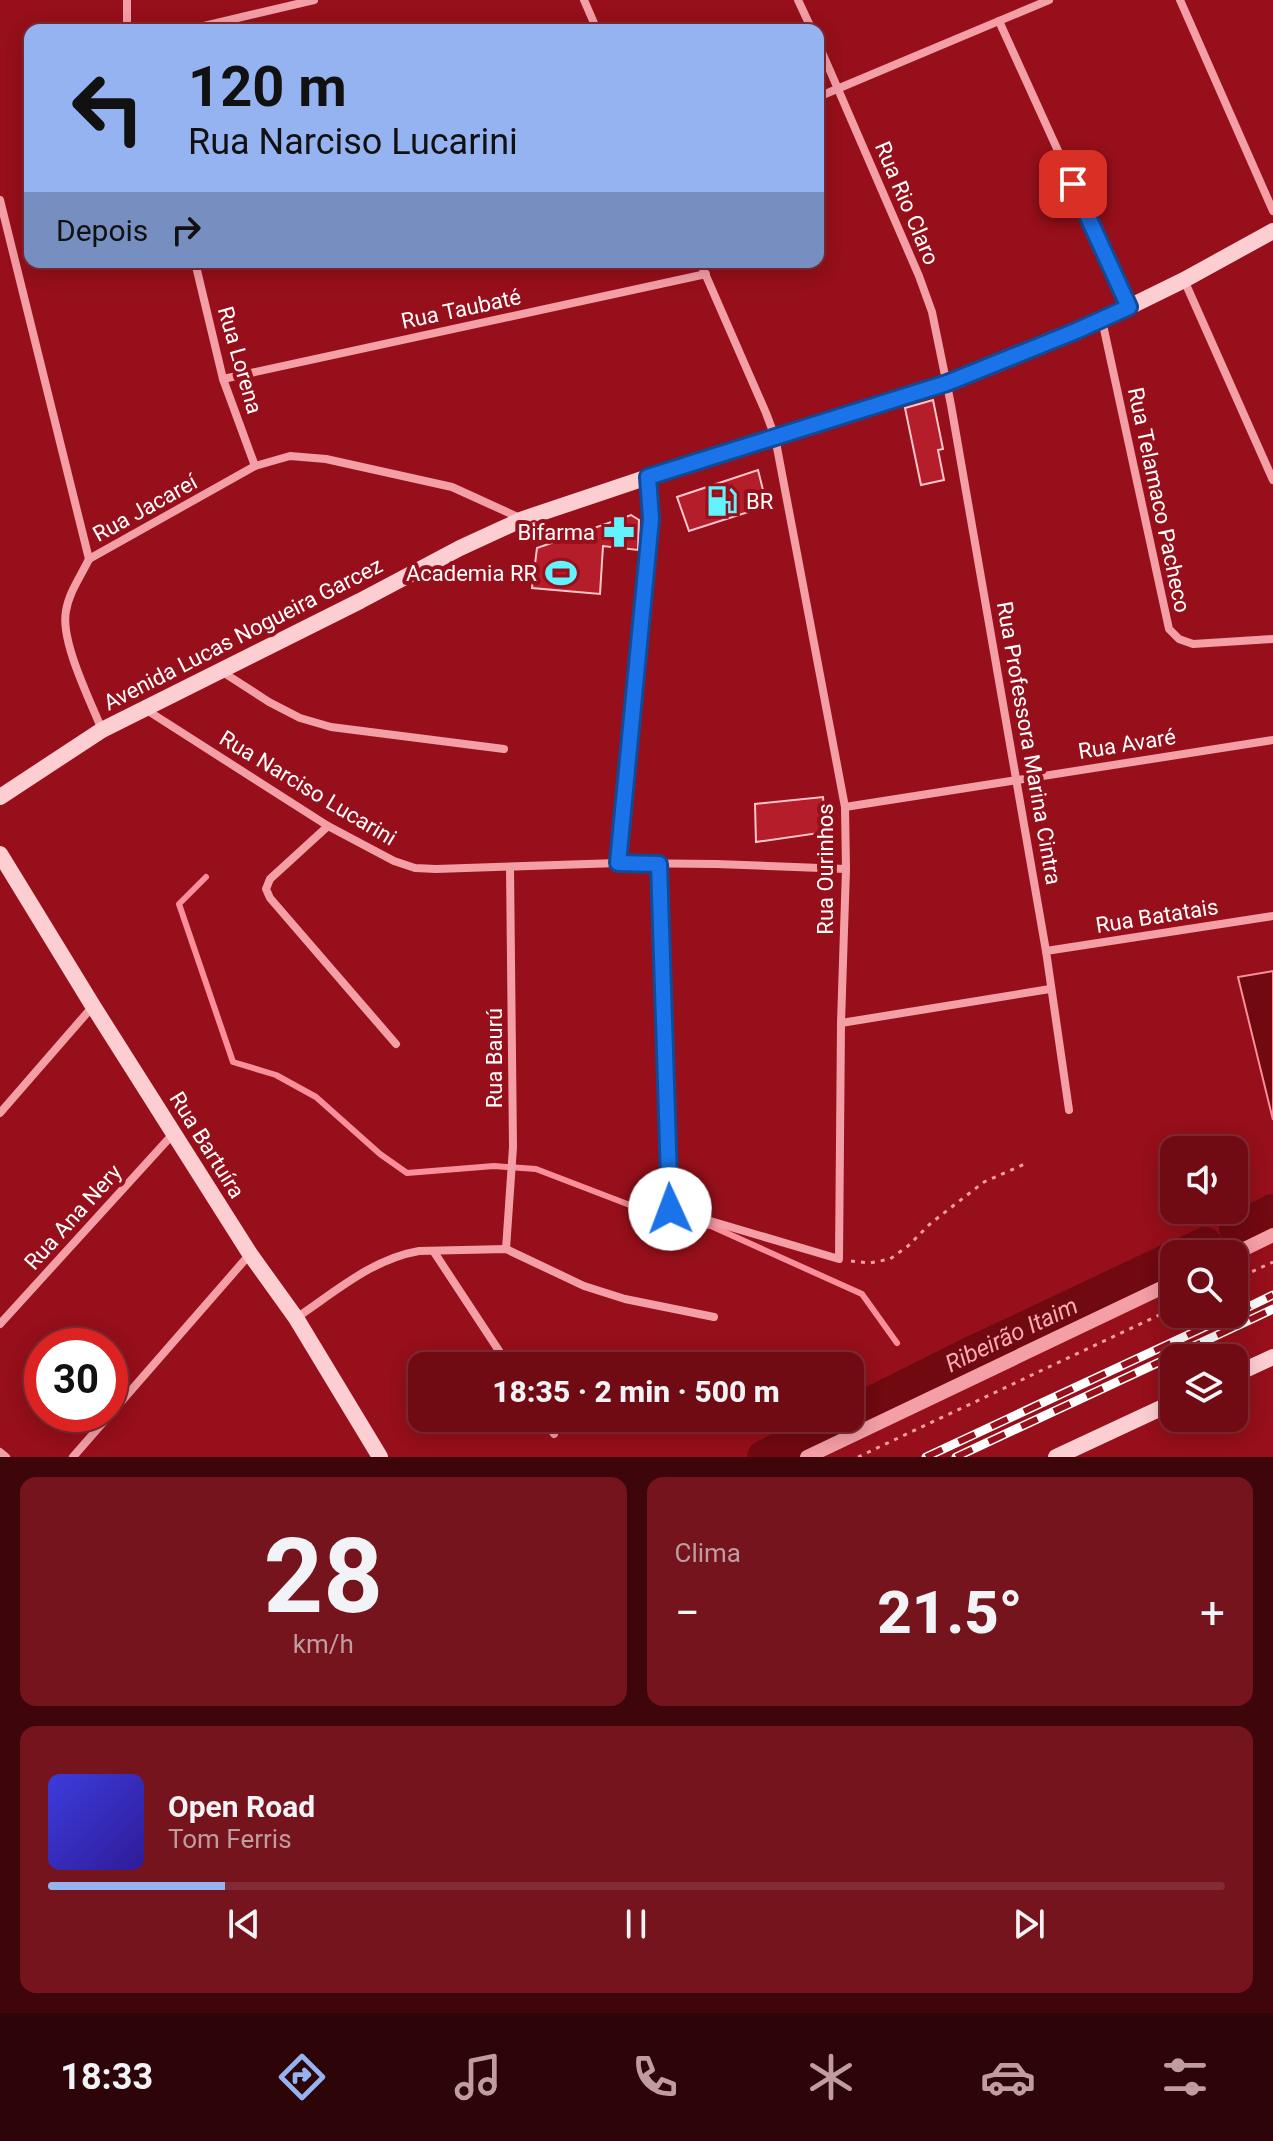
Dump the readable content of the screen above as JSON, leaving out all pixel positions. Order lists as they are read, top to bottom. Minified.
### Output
{"streets":{"main road":["Avenida Lucas Nogueira Garcez","Rua Bartuíra"],"street":["Rua Rio Claro","Rua Taubaté","Rua Lorena","Rua Telamaco Pacheco","Rua Jacareí","Rua Professora Marina Cintra","Rua Avaré","Rua Narciso Lucarini","Rua Ourinhos","Rua Batatais","Rua Baurú","Rua Ana Nery"]},"crossings":[["Rua Rio Claro","Avenida Lucas Nogueira Garcez"],["Rua Rio Claro","Rua Professora Marina Cintra"],["Rua Taubaté","Rua Lorena"],["Rua Taubaté","Rua Ourinhos"],["Rua Lorena","Rua Jacareí"],["Rua Telamaco Pacheco","Avenida Lucas Nogueira Garcez"],["Rua Jacareí","Avenida Lucas Nogueira Garcez"],["Avenida Lucas Nogueira Garcez","Rua Professora Marina Cintra"],["Avenida Lucas Nogueira Garcez","Rua Narciso Lucarini"],["Avenida Lucas Nogueira Garcez","Rua Ourinhos"],["Rua Professora Marina Cintra","Rua Avaré"],["Rua Professora Marina Cintra","Rua Batatais"],["Rua Avaré","Rua Ourinhos"],["Rua Narciso Lucarini","Rua Ourinhos"],["Rua Narciso Lucarini","Rua Baurú"],["Rua Bartuíra","Rua Ana Nery"]],"water":["Ribeirão Itaim"],"places":{"fuel station":["BR"],"pharmacy":["Bifarma"],"sports":["Academia RR"]},"page":{"turn":["120 m","Rua Narciso Lucarini"],"then":"Depois","limit":"30","trip":"18:35 · 2 min · 500 m","tile":[["28","km/h"],"Clima"],"heat":["−","21.5°","+"],"song":["Open Road","Tom Ferris"],"tabs":"18:33"}}
